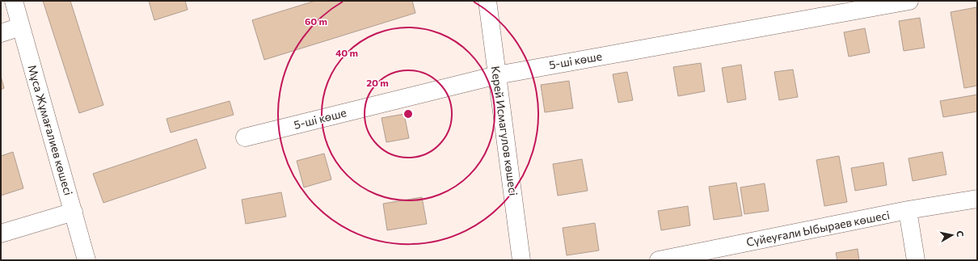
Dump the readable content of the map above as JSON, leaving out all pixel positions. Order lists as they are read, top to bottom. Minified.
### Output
{"streets":{"street":["5-шi көше","Мұса Жұмағалиев көшесі","Керей Исмагулов көшесі","Сүйеуғали Ыбыраев көшесi"]},"crossings":[["5-шi көше","Керей Исмагулов көшесі"]],"north":"right","rings":["60 m","40 m","20 m"]}
